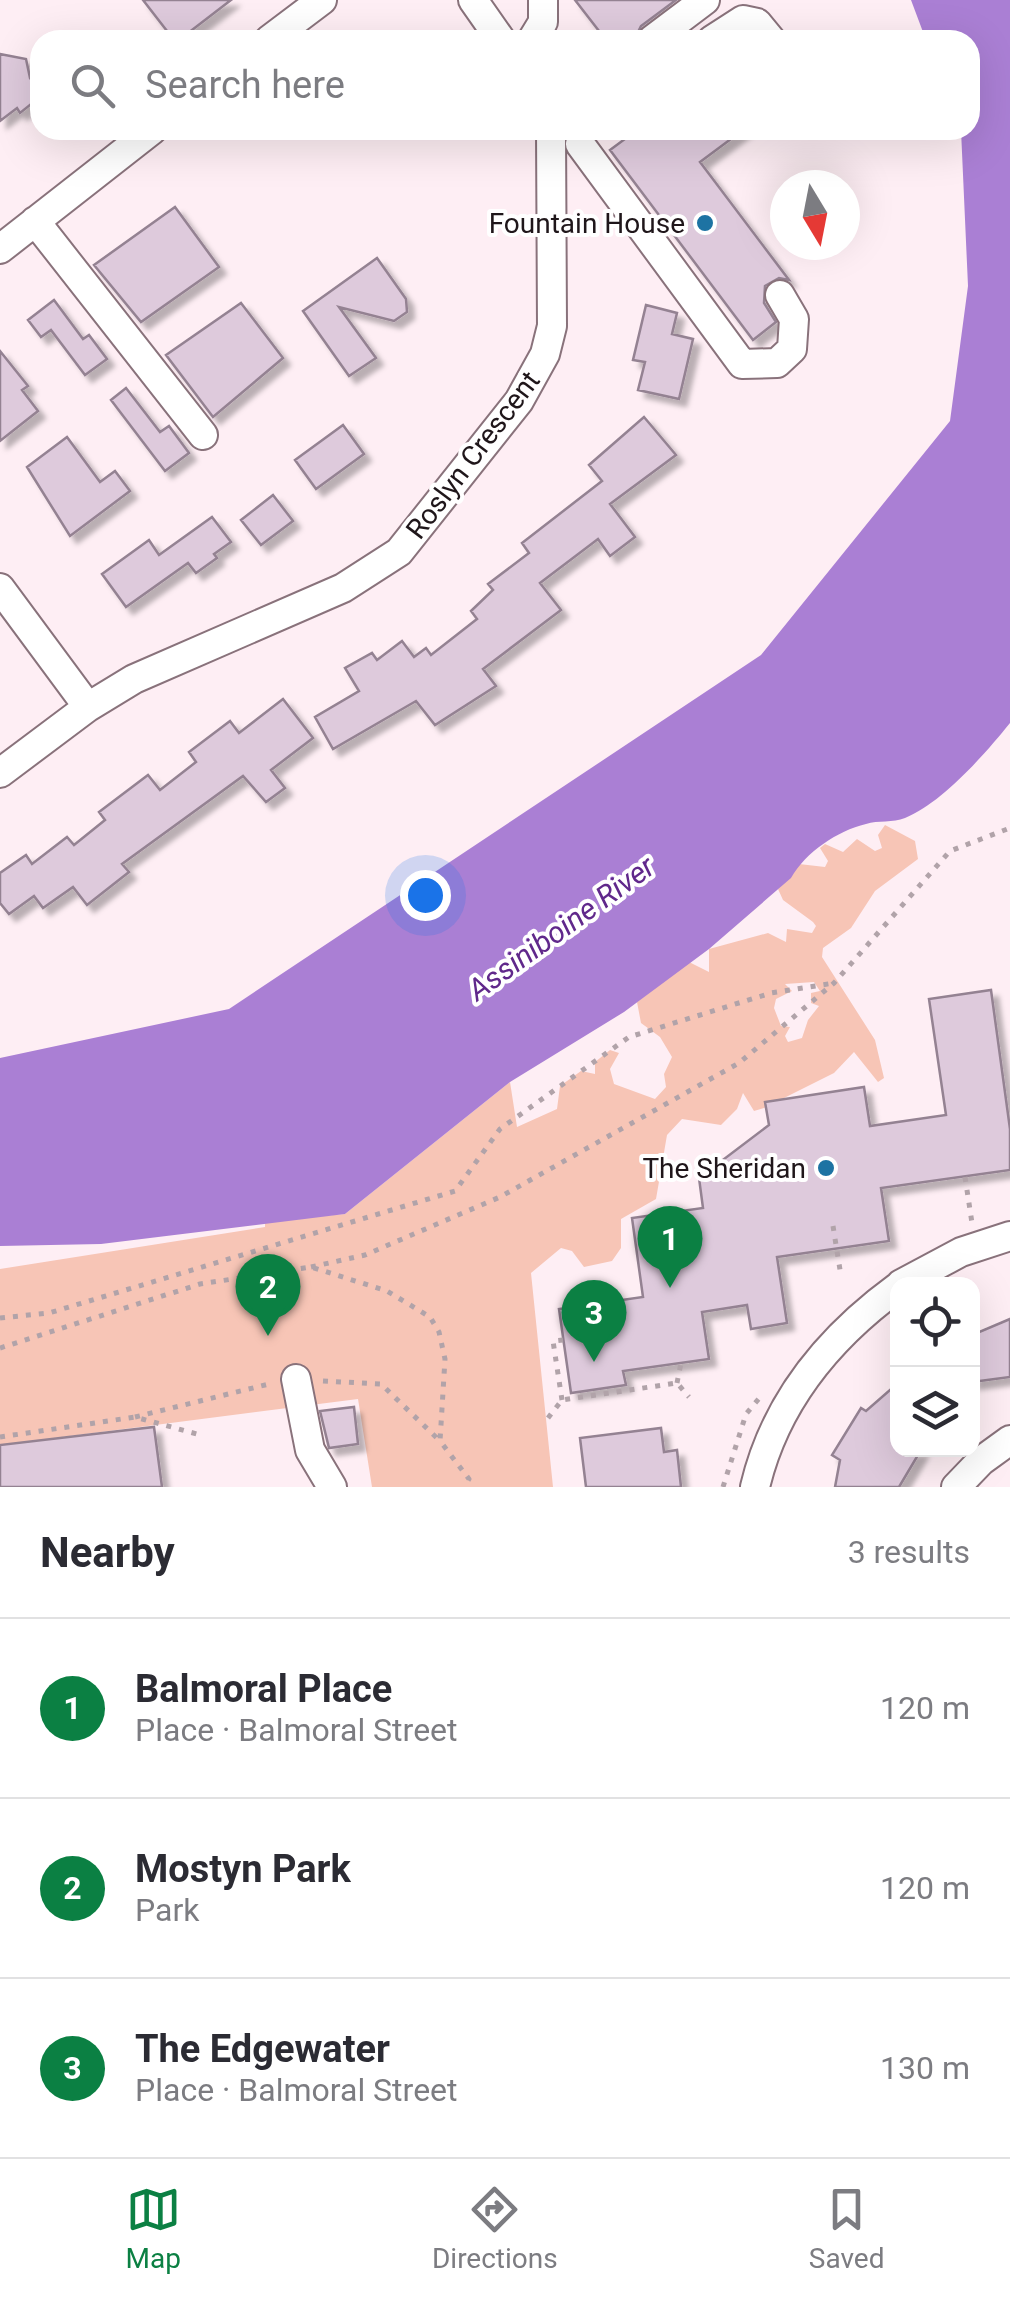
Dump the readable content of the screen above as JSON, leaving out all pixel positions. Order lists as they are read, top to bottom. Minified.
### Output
{"streets":{"street":["Roslyn Crescent"]},"water":["Assiniboine River"],"places":["Fountain House","The Sheridan"],"north":"bottom","page":{"search":"Search here","pins":["1","2","3"],"heading":["Nearby","3 results"],"list":[{"mark":"1","name":"Balmoral Place","note":"Place · Balmoral Street","value":"120 m"},{"mark":"2","name":"Mostyn Park","note":"Park","value":"120 m"},{"mark":"3","name":"The Edgewater","note":"Place · Balmoral Street","value":"130 m"}],"nav":["Map","Directions","Saved"]}}
